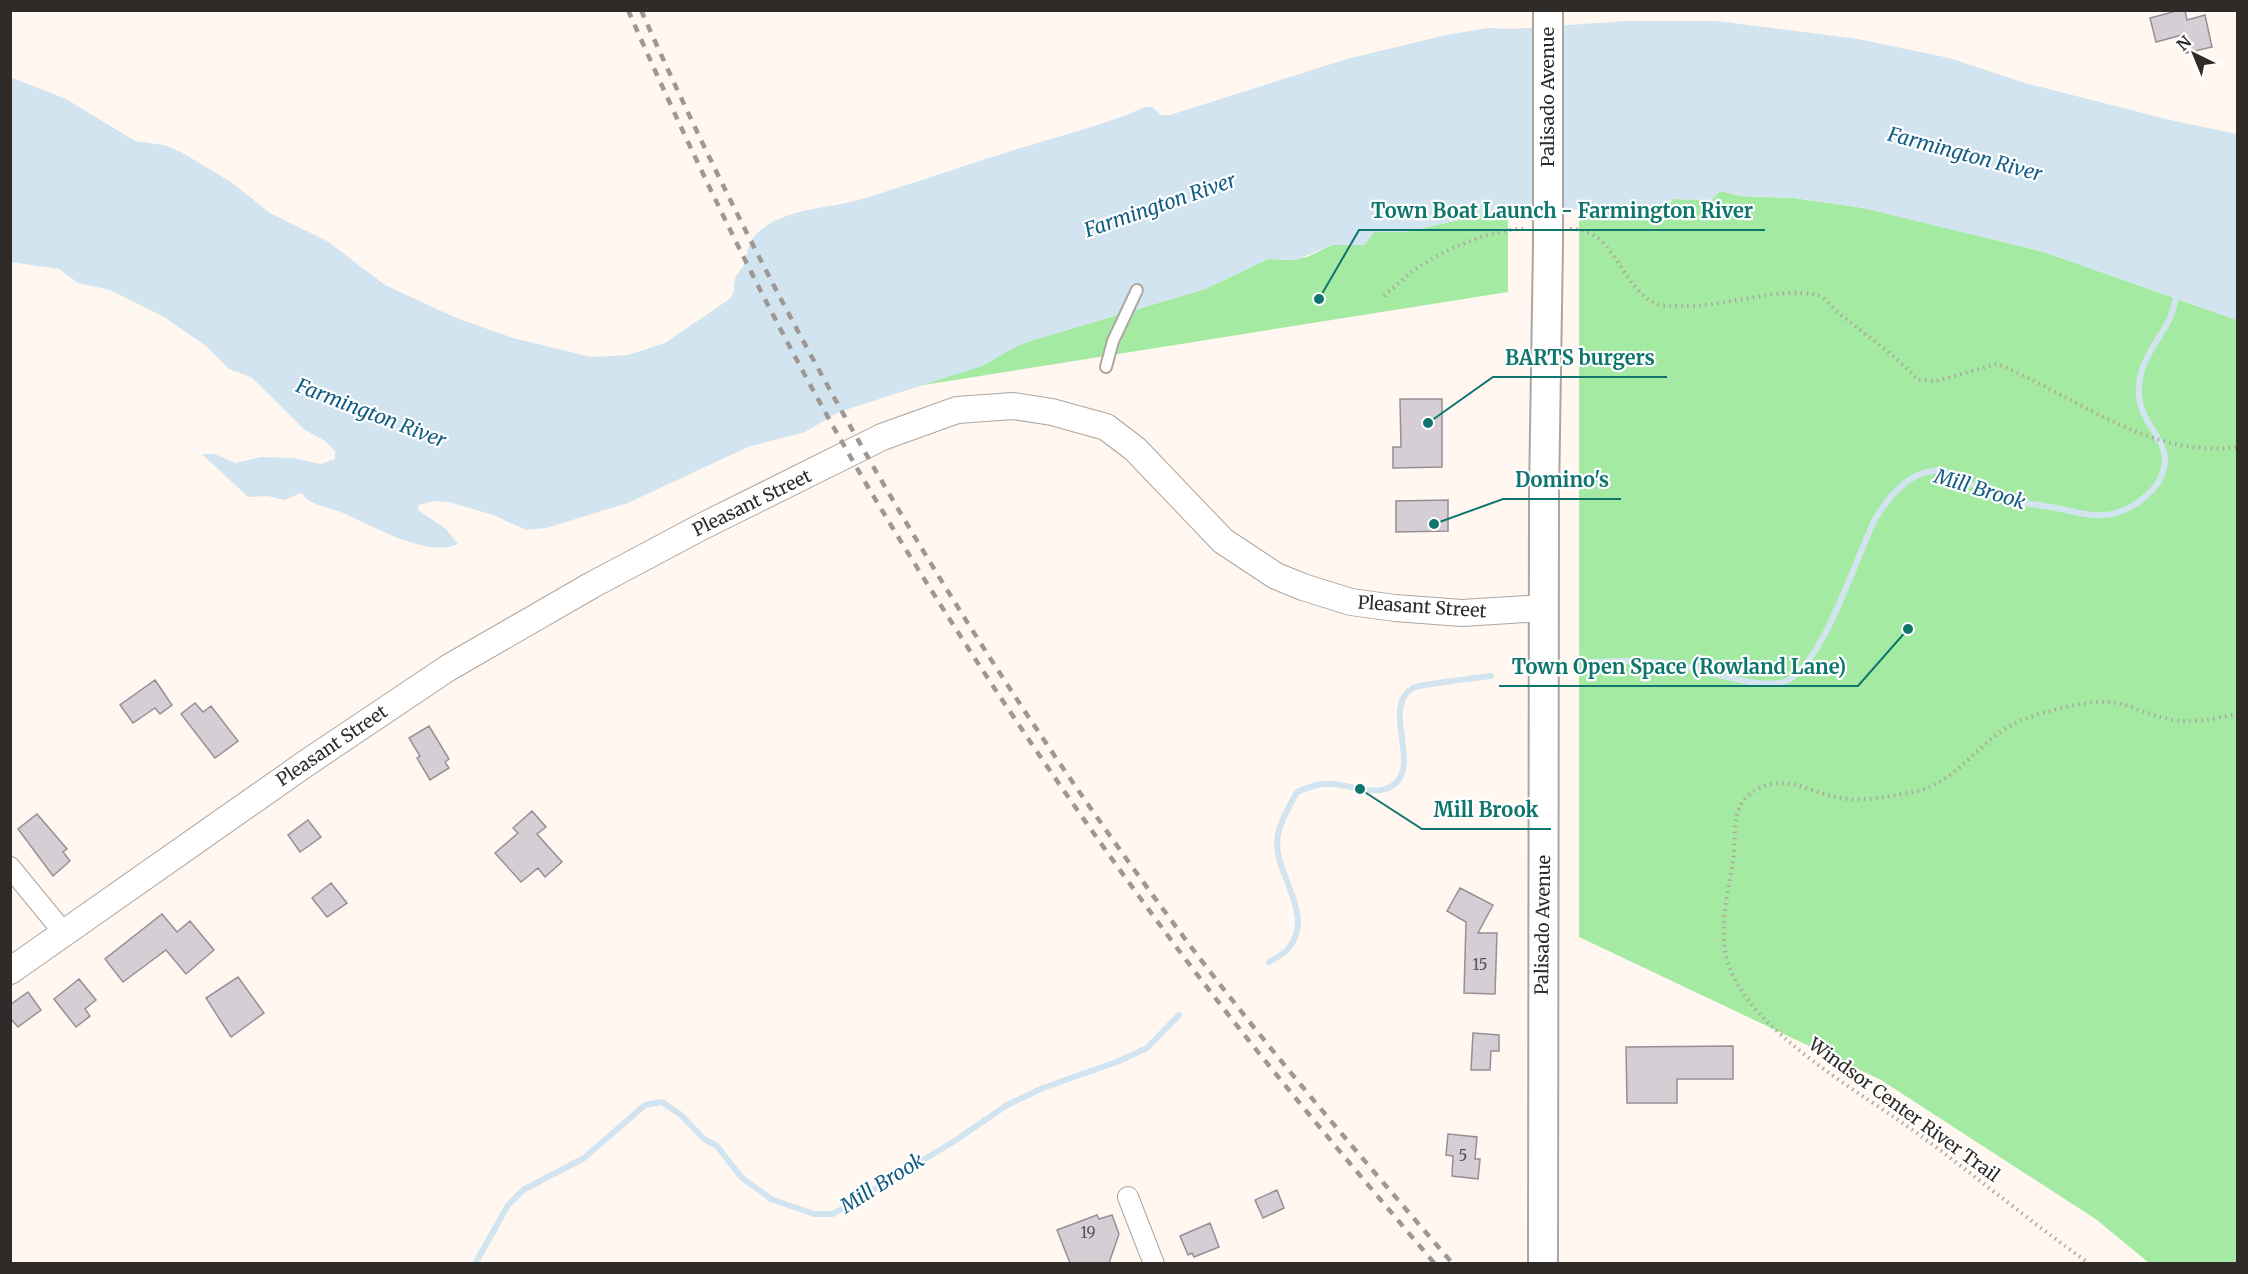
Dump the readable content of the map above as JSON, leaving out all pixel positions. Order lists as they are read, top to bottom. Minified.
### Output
{"streets":{"main road":["Palisado Avenue"],"street":["Pleasant Street"],"path":["Windsor Center River Trail"]},"crossings":[["Palisado Avenue","Pleasant Street"]],"water":["Farmington River","Mill Brook"],"places":["Town Boat Launch - Farmington River","BARTS burgers","Domino's","Town Open Space (Rowland Lane)","Mill Brook"],"house_numbers":["15","5","19"],"north":"top left"}
